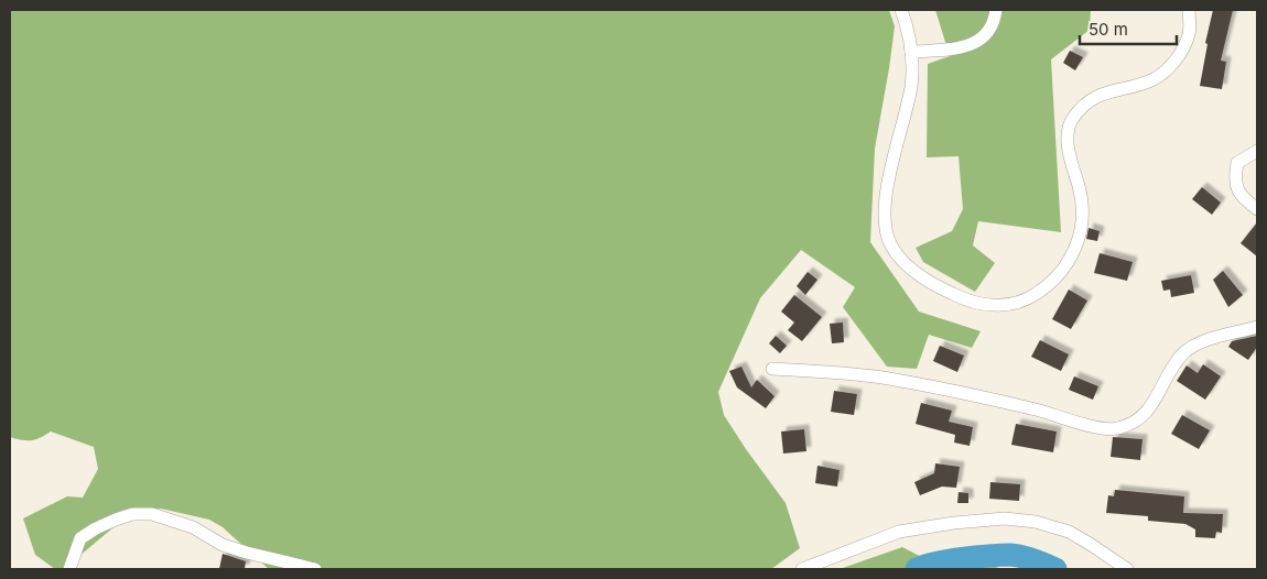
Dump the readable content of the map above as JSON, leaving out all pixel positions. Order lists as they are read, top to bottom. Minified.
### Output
{"scale_bar":"50 m"}
